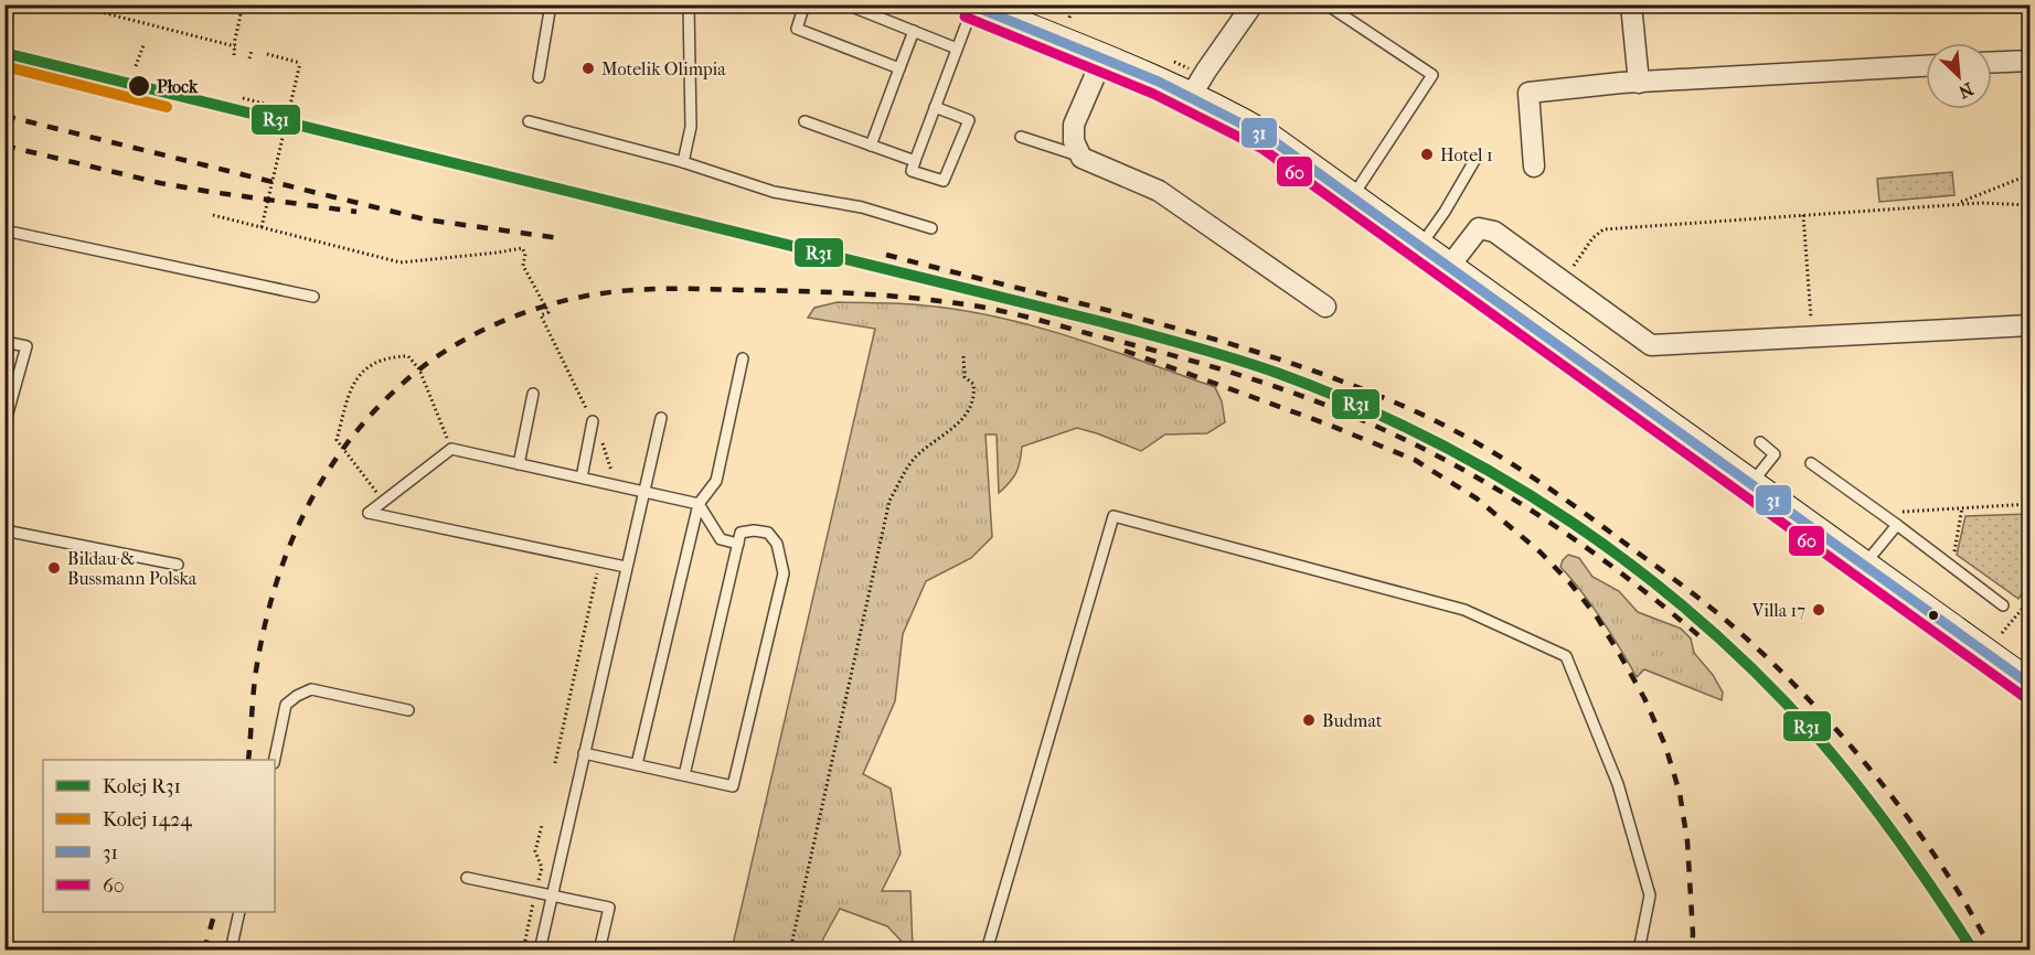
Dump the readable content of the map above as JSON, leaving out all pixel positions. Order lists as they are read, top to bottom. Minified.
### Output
{"places":["Motelik Olimpia","Płock","Hotel 1","Bildau & Bussmann Polska","Villa 17","Budmat"],"lines":["transit line 31","transit line 60","rail line R31","rail line 1424"],"legend":["Kolej R31","Kolej 1424","31","60"],"north":"bottom right"}
